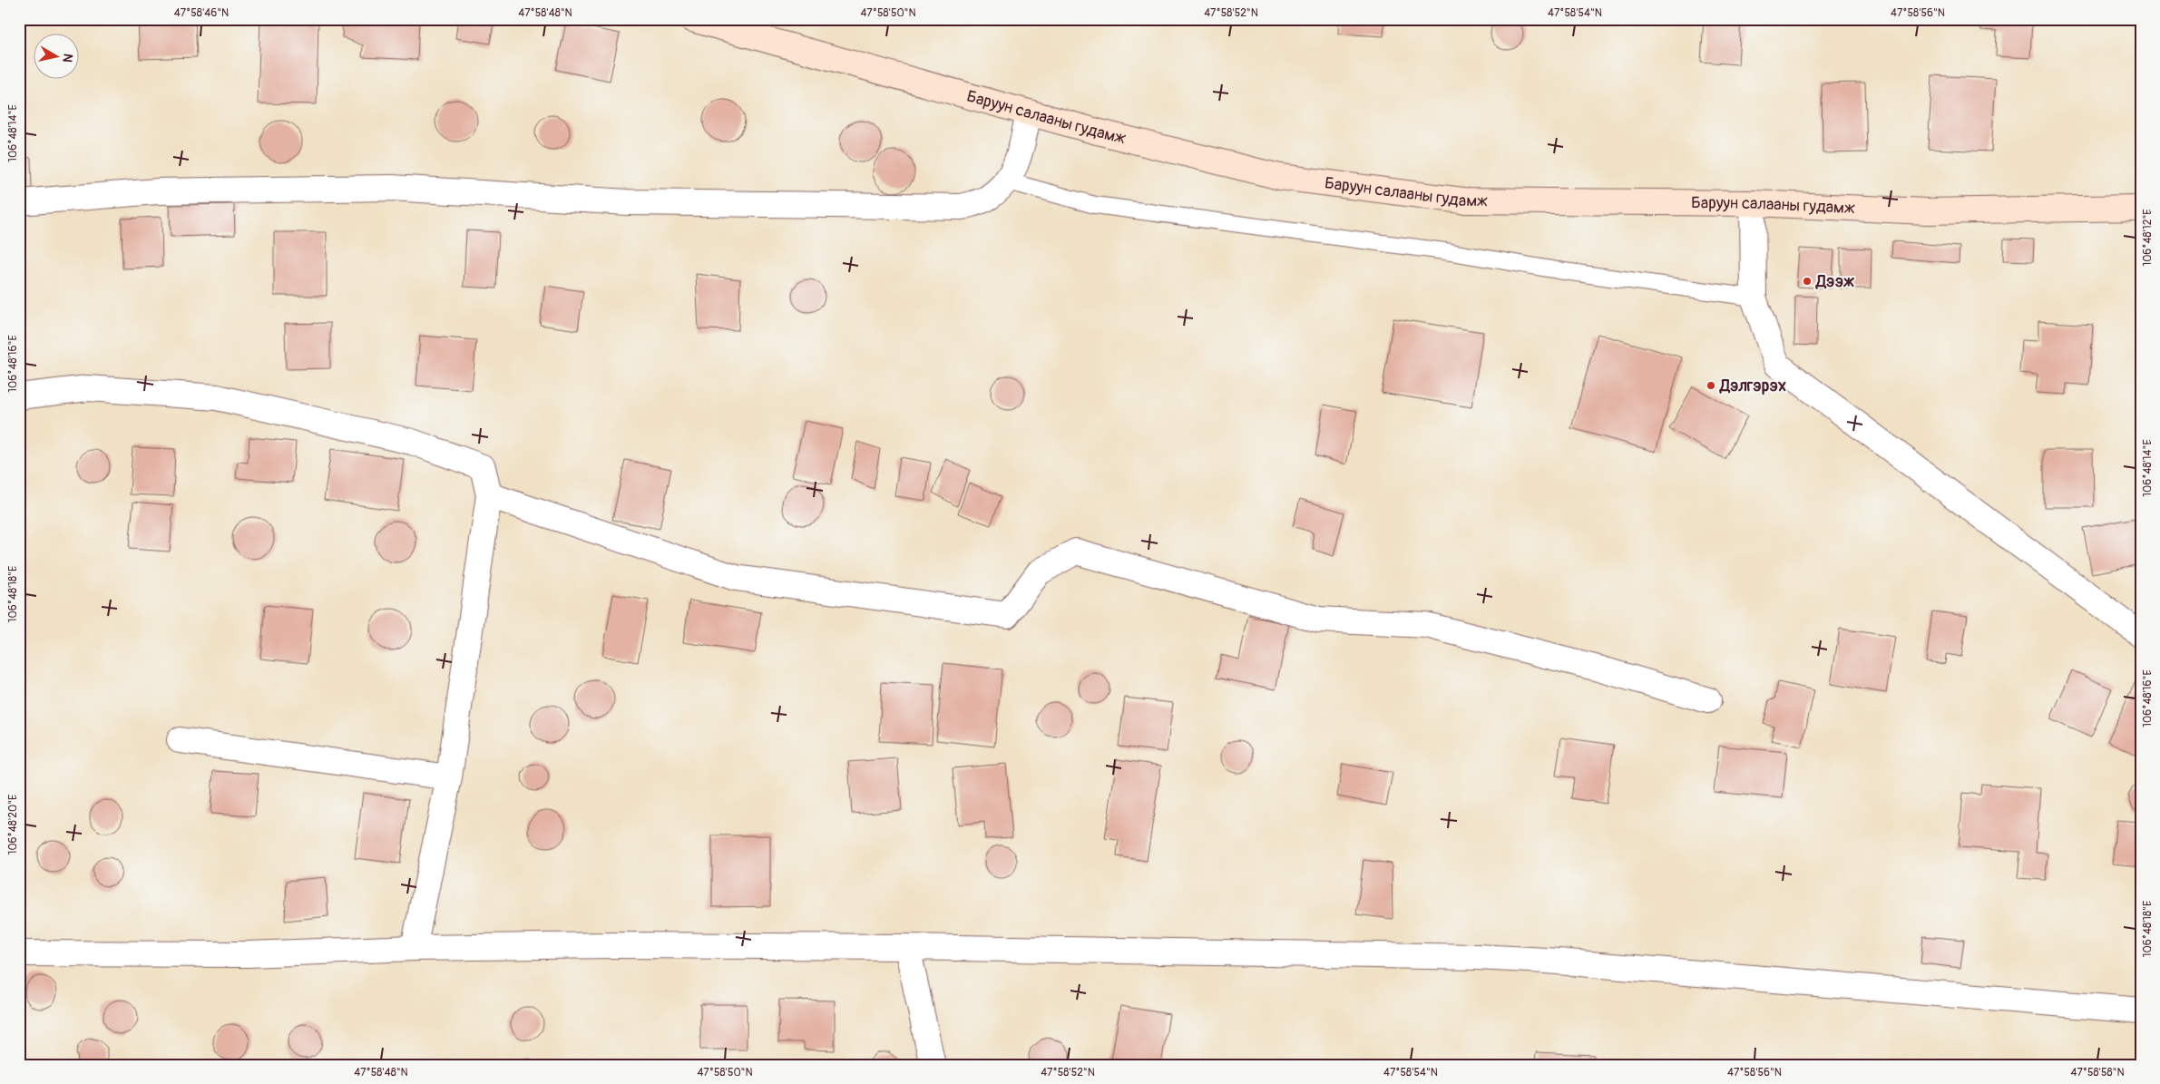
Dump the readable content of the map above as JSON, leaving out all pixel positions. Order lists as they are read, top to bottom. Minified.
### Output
{"streets":{"main road":["Баруун салааны гудамж"]},"places":["Дээж","Дэлгэрэх"],"north":"right","coordinates":["47°58'46\"N","47°58'48\"N","47°58'50\"N","47°58'52\"N","47°58'54\"N","47°58'56\"N","106°48'14\"E","106°48'12\"E","106°48'16\"E","106°48'18\"E","106°48'20\"E","47°58'58\"N"]}
